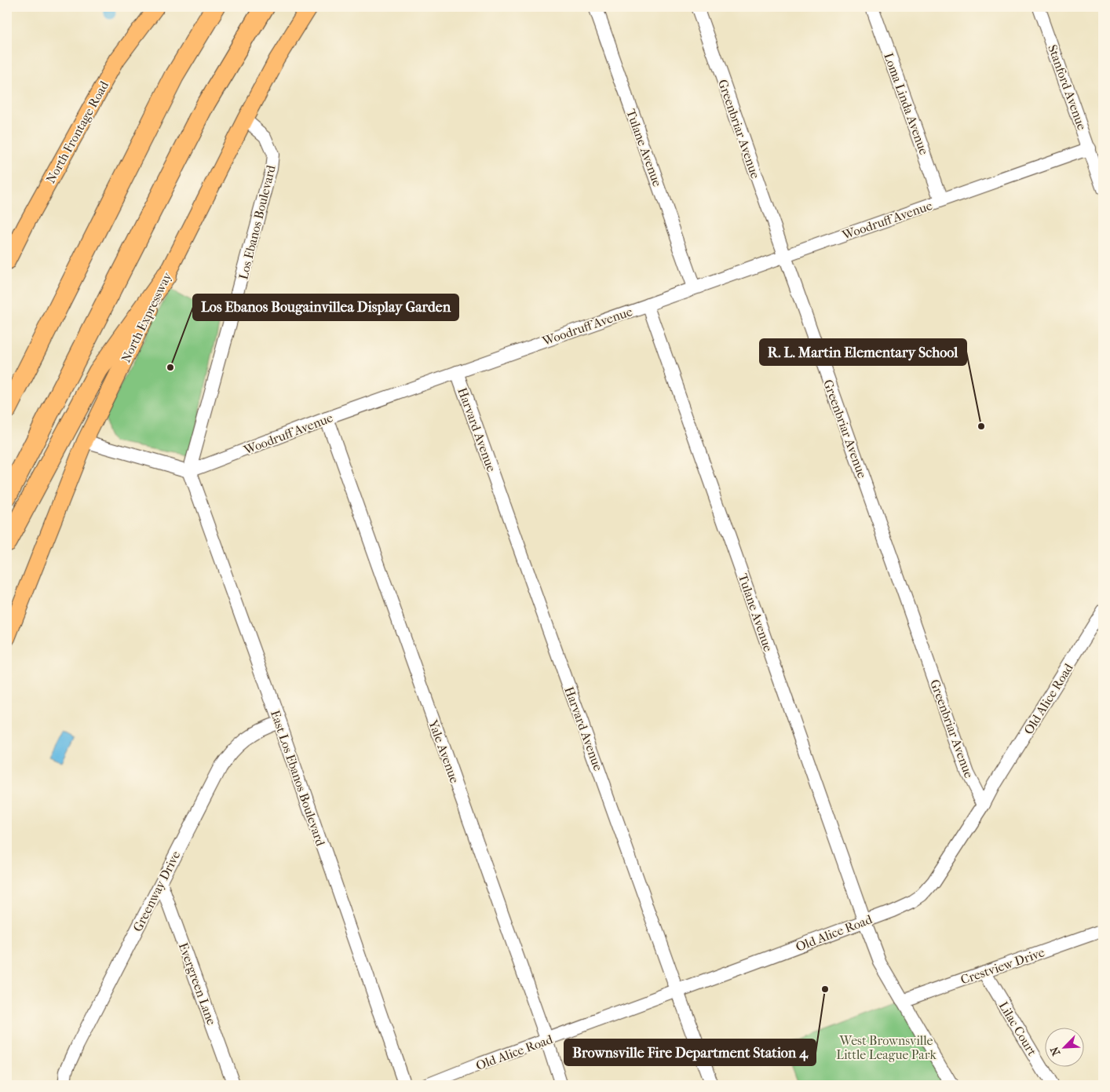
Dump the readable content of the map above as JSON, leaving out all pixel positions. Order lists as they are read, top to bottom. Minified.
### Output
{"streets":{"main road":["North Frontage Road","North Expressway"],"street":["Stanford Avenue","Loma Linda Avenue","Greenbriar Avenue","Tulane Avenue","Woodruff Avenue","Los Ebanos Boulevard","Harvard Avenue","Old Alice Road","Yale Avenue","East Los Ebanos Boulevard","Greenway Drive","Crestview Drive","Evergreen Lane","Lilac Court"]},"crossings":[["Stanford Avenue","Woodruff Avenue"],["Loma Linda Avenue","Woodruff Avenue"],["Greenbriar Avenue","Woodruff Avenue"],["Greenbriar Avenue","Old Alice Road"],["Tulane Avenue","Woodruff Avenue"],["Tulane Avenue","Old Alice Road"],["Tulane Avenue","Crestview Drive"],["Woodruff Avenue","Los Ebanos Boulevard"],["Woodruff Avenue","Harvard Avenue"],["Woodruff Avenue","Yale Avenue"],["Woodruff Avenue","East Los Ebanos Boulevard"],["Los Ebanos Boulevard","North Expressway"],["Los Ebanos Boulevard","East Los Ebanos Boulevard"],["Harvard Avenue","Old Alice Road"],["Old Alice Road","Yale Avenue"],["East Los Ebanos Boulevard","Greenway Drive"],["Greenway Drive","Evergreen Lane"],["Crestview Drive","Lilac Court"]],"parks":["West Brownsville Little League Park"],"places":["Los Ebanos Bougainvillea Display Garden","R. L. Martin Elementary School","Brownsville Fire Department Station 4"],"north":"bottom left"}
